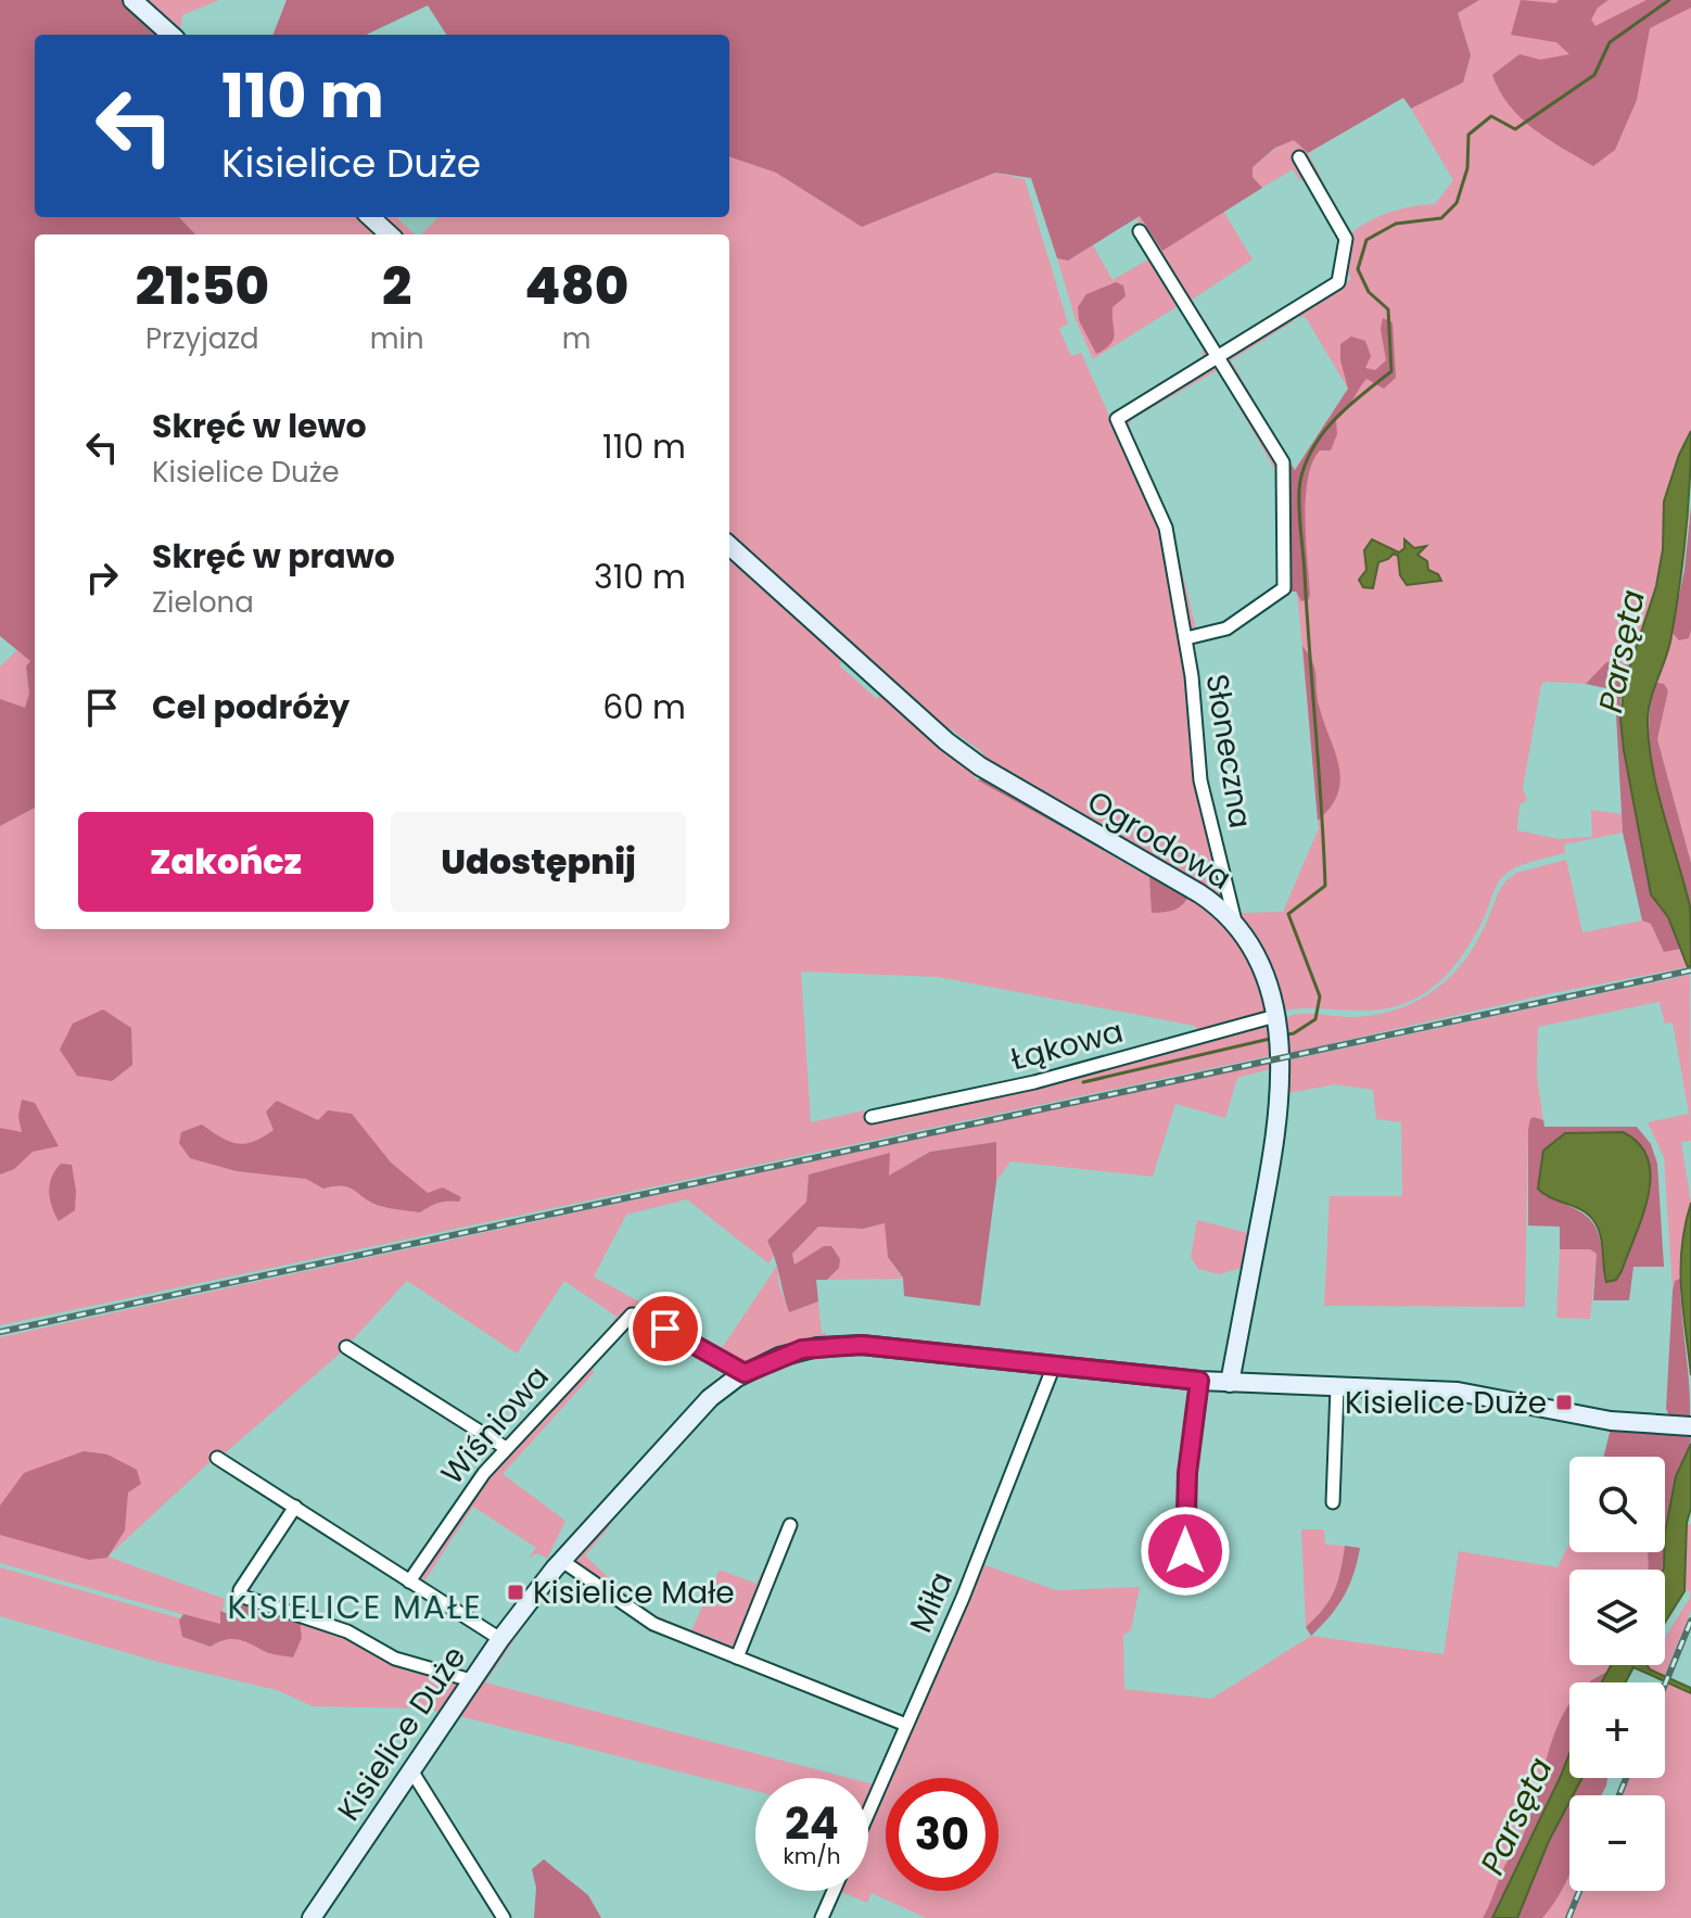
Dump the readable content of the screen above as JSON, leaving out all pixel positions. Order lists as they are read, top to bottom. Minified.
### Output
{"streets":{"street":["Słoneczna","Ogrodowa","Łąkowa","Wiśniowa","Miła","Kisielice Duże"]},"crossings":[["Słoneczna","Ogrodowa"],["Ogrodowa","Łąkowa"],["Ogrodowa","Kisielice Duże"],["Wiśniowa","Kisielice Duże"],["Miła","Kisielice Duże"]],"districts":["KISIELICE MAŁE"],"water":["Parsęta"],"places":{"transit":["Kisielice Duże","Kisielice Małe"]},"page":{"turn":["110 m","Kisielice Duże"],"eta":["21:50","Przyjazd","2","min","480","m"],"list":[{"name":"Skręć w lewo","note":"Kisielice Duże","value":"110 m"},{"name":"Skręć w prawo","note":"Zielona","value":"310 m"},{"name":"Cel podróży","value":"60 m"}],"buttons":["Zakończ","Udostępnij"],"map_buttons":["+","−"],"speed":"24 km/h","limit":"30"}}
